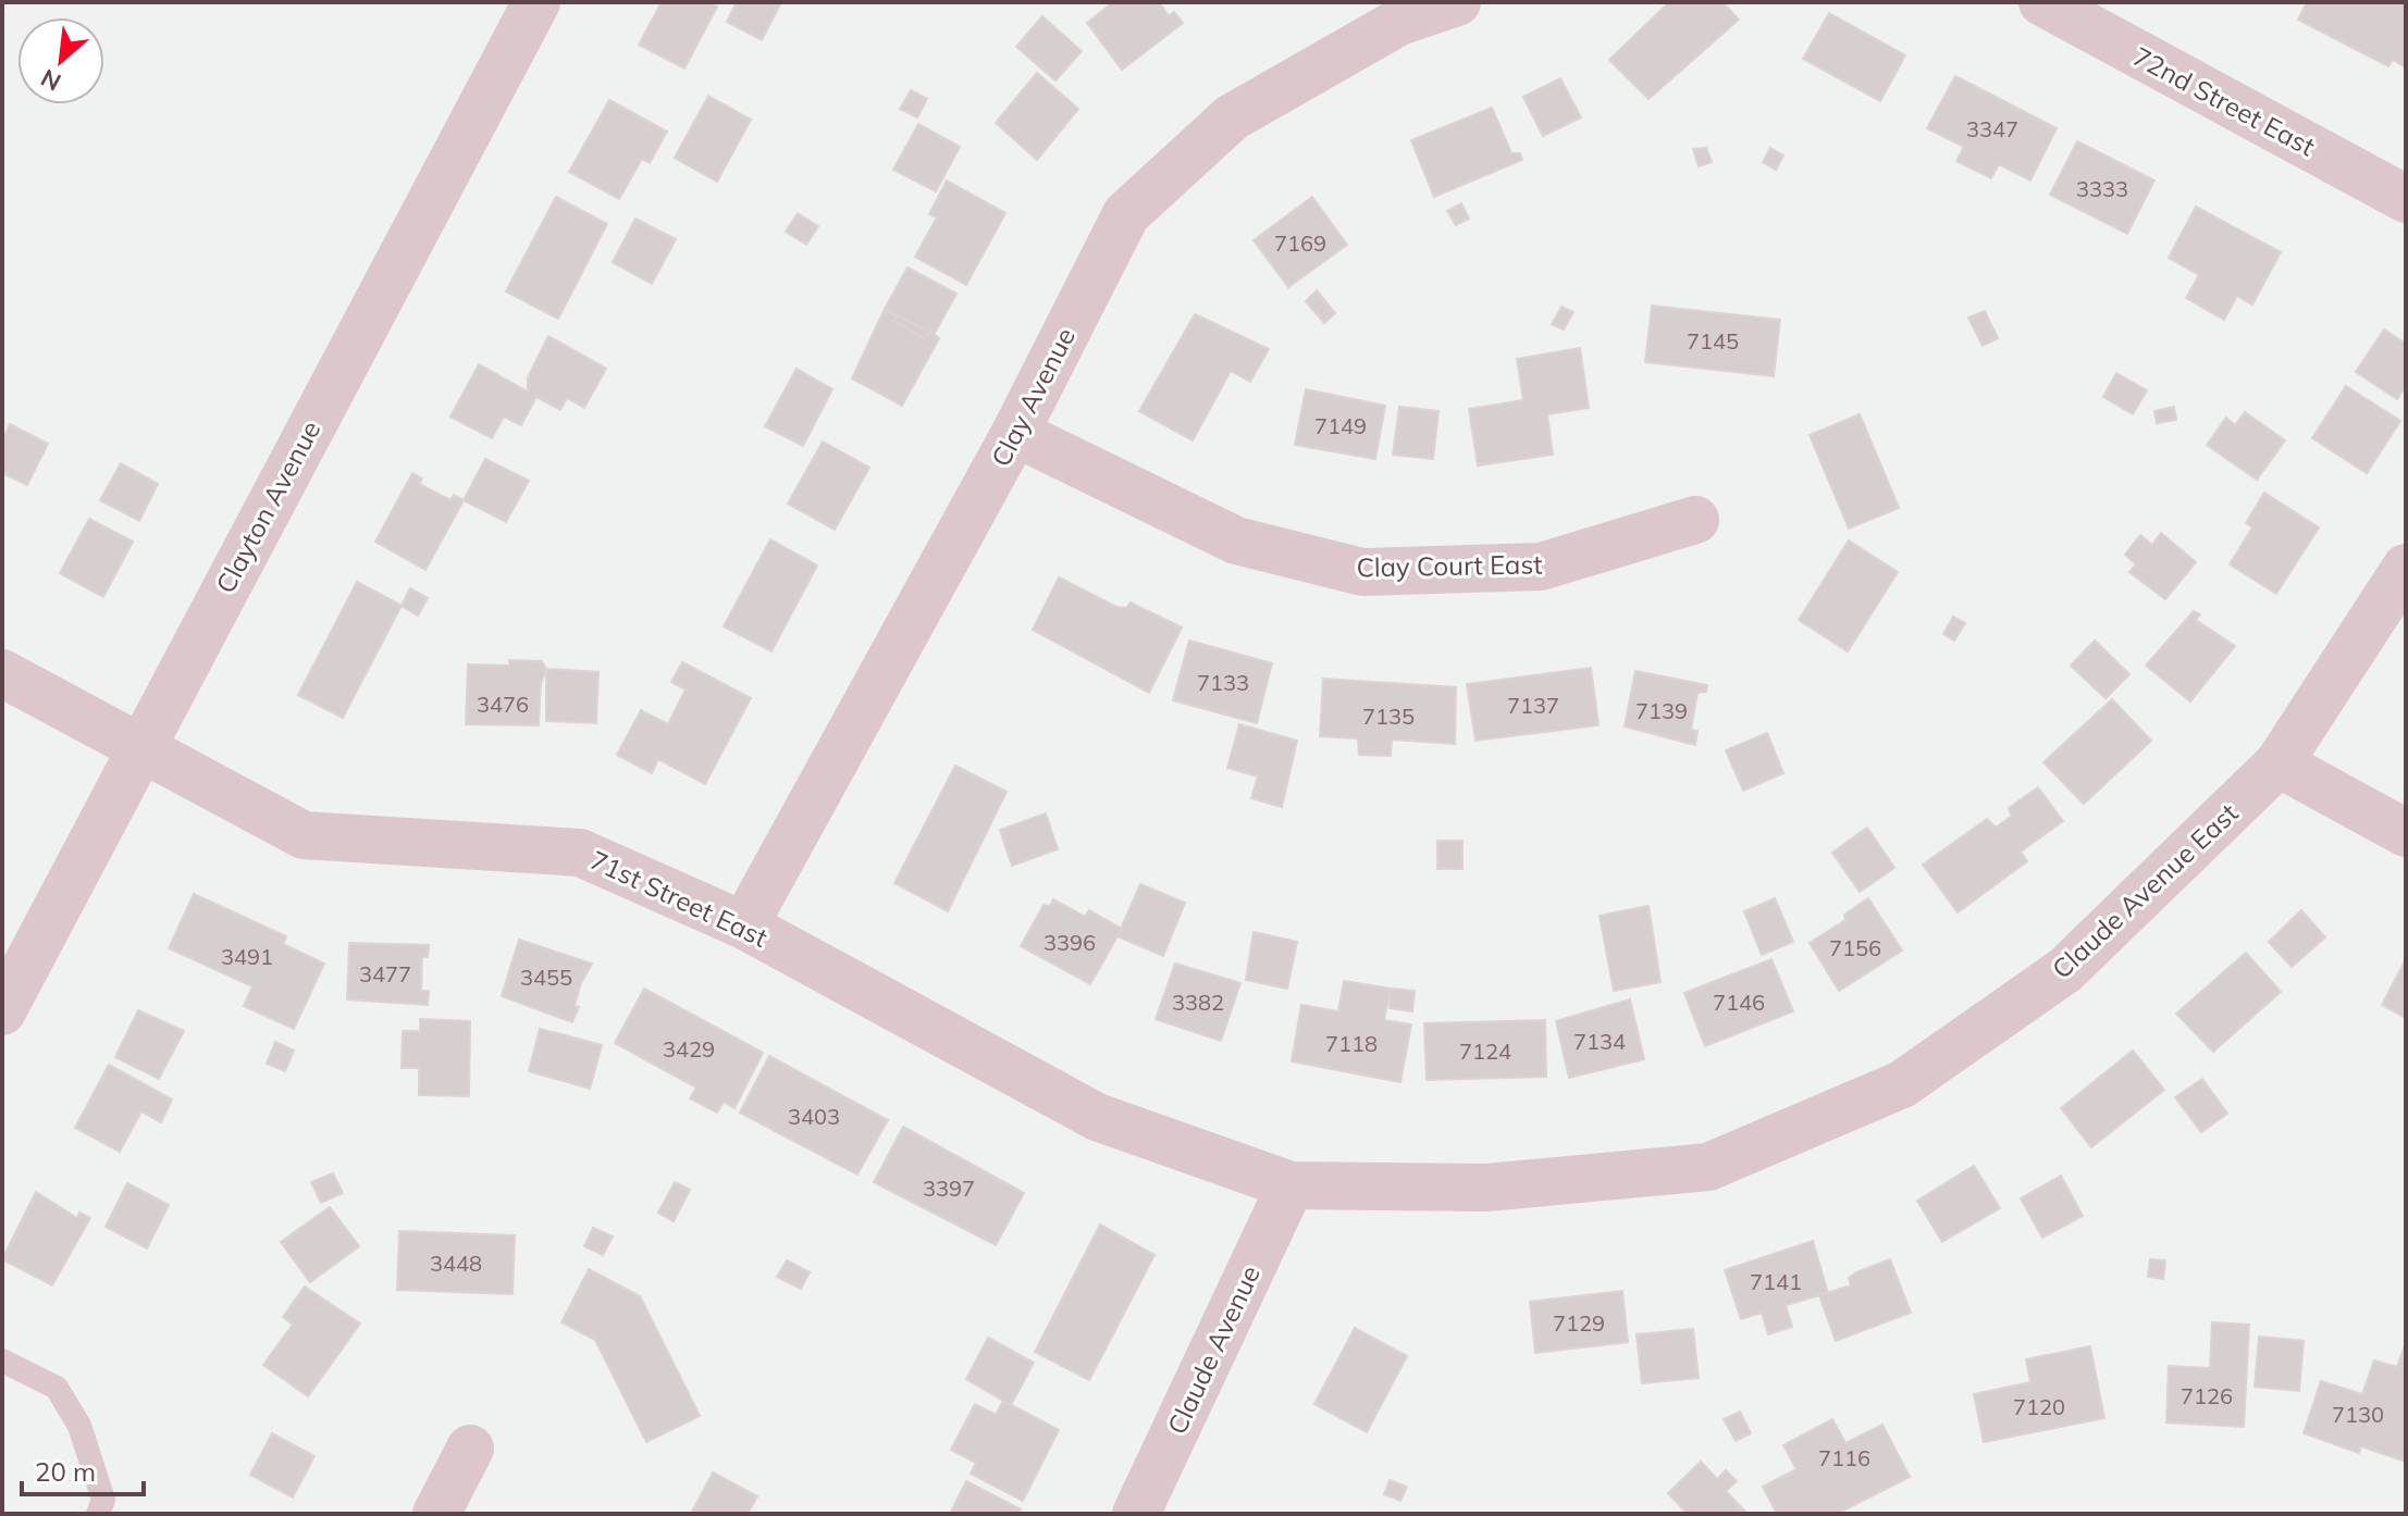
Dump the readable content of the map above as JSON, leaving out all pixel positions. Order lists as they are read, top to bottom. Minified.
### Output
{"streets":{"street":["72nd Street East","Clay Avenue","Clayton Avenue","Clay Court East","Claude Avenue East","71st Street East","Claude Avenue"]},"crossings":[["Clay Avenue","Clay Court East"],["Clay Avenue","71st Street East"],["Clayton Avenue","71st Street East"],["Claude Avenue East","71st Street East"],["Claude Avenue East","Claude Avenue"],["71st Street East","Claude Avenue"]],"house_numbers":["3347","3333","7169","7145","7149","7133","3476","7137","7139","7135","3396","7156","3491","3477","3455","3382","7146","7134","7118","3429","7124","3403","3397","3448","7141","7129","7126","7120","7130","7116"],"scale_bar":"20 m","north":"bottom left"}
